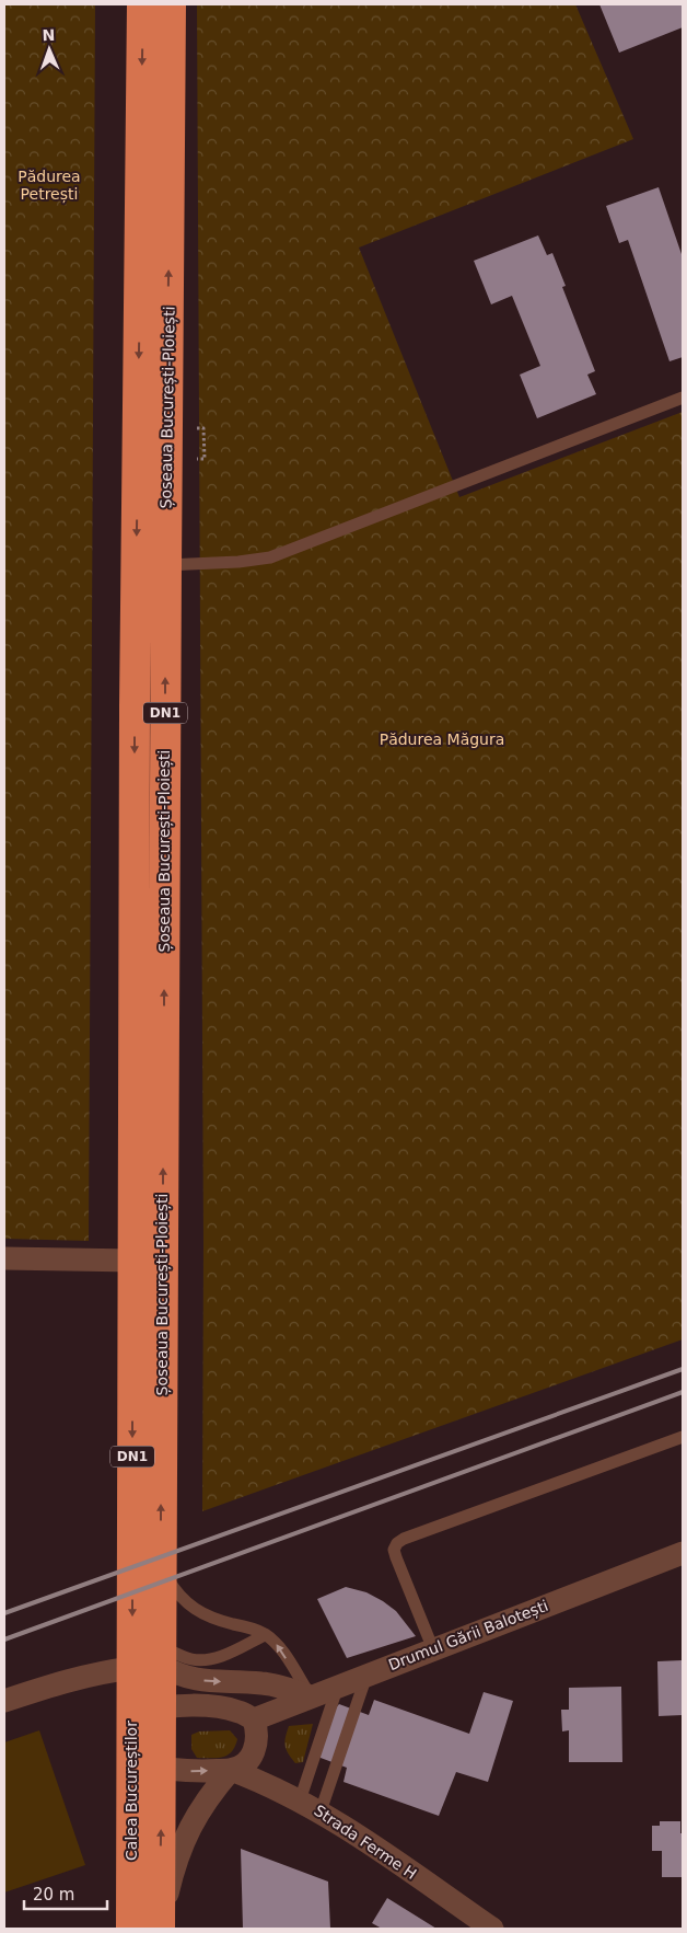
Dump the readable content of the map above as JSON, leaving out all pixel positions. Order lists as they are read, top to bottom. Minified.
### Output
{"streets":{"highway":["Șoseaua București-Ploiești","DN1","Calea Bucureștilor"],"street":["Drumul Gării Balotești","Strada Ferme H"]},"crossings":[["Șoseaua București-Ploiești","Calea Bucureștilor"]],"parks":["Pădurea Petrești","Pădurea Măgura"],"scale_bar":"20 m","north":"top"}
